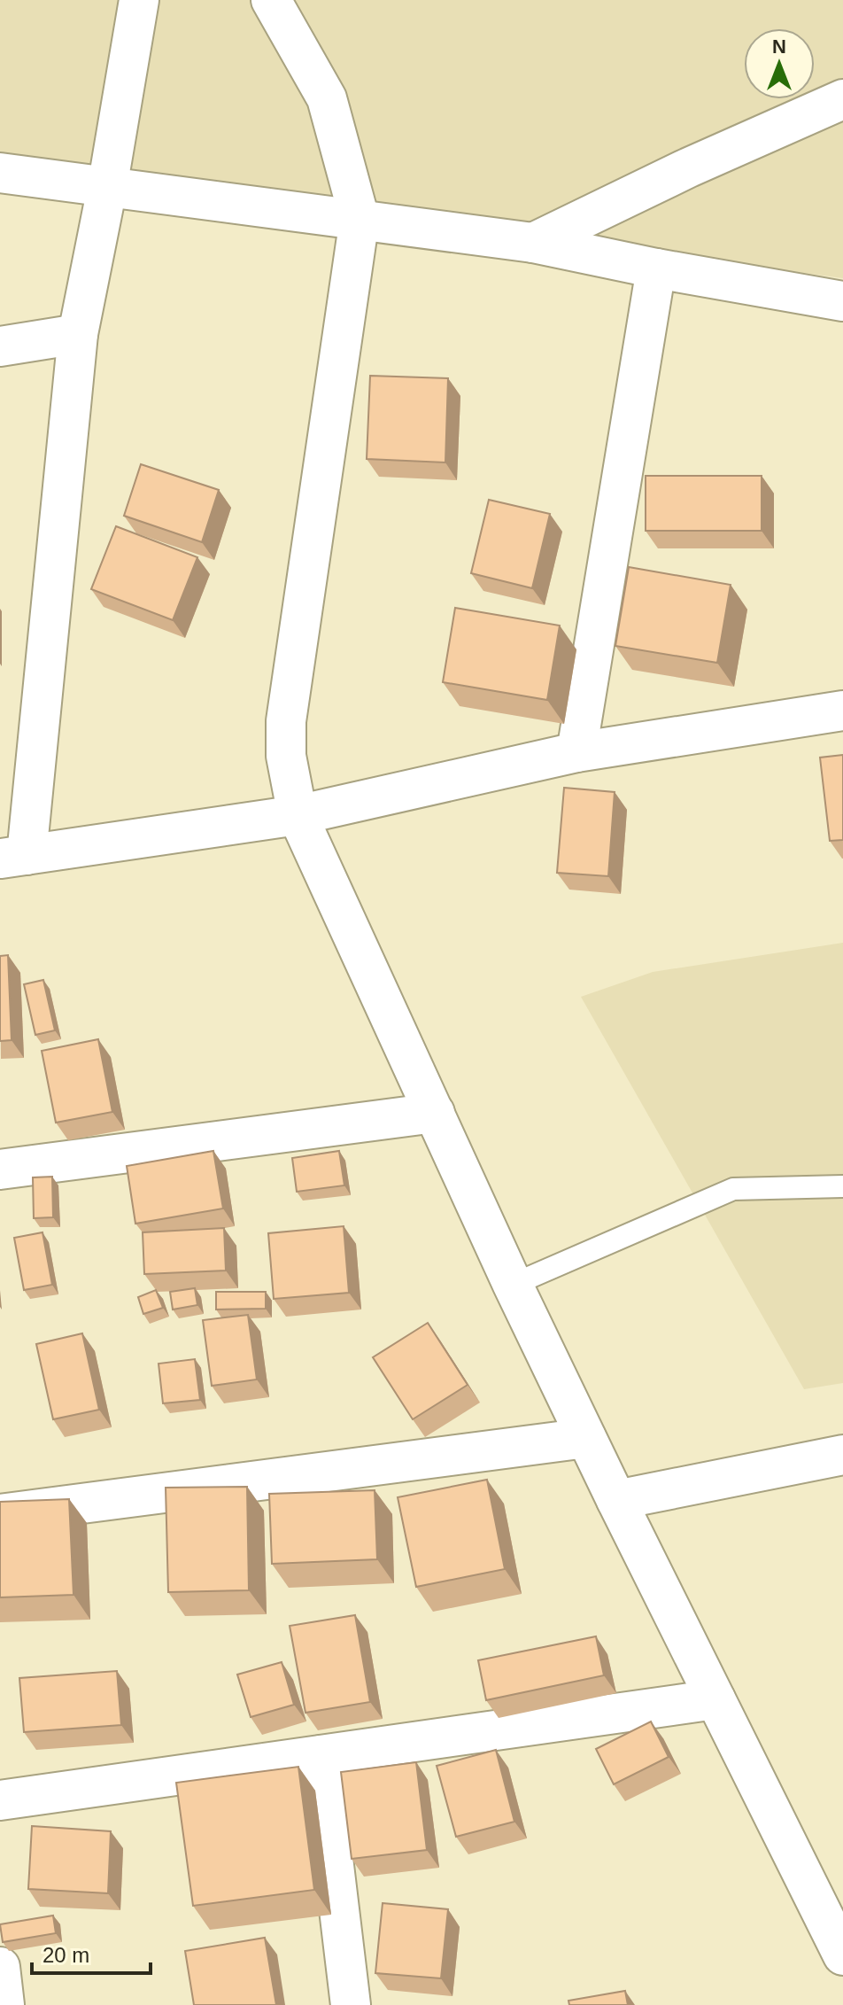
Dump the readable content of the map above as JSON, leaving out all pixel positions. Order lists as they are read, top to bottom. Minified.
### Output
{"scale_bar":"20 m","north":"top"}
